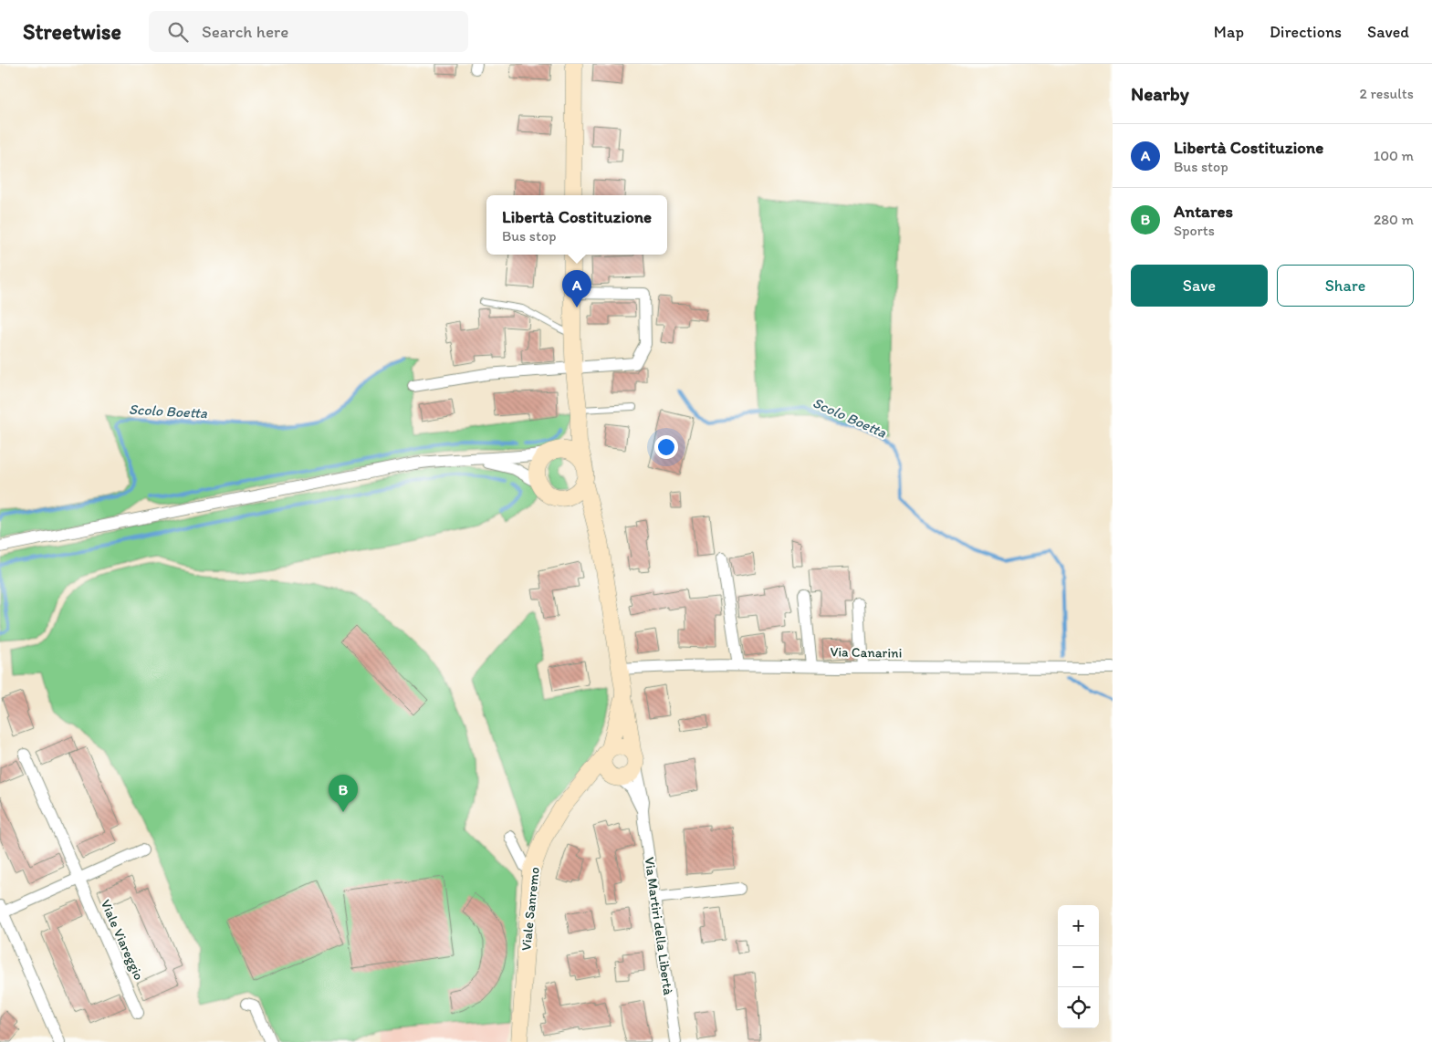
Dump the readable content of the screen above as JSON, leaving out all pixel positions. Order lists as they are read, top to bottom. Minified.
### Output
{"streets":{"street":["Via Canarini","Viale Sanremo","Via Martiri della Libertà","Viale Viareggio"]},"crossings":[["Via Canarini","Via Martiri della Libertà"],["Viale Sanremo","Via Martiri della Libertà"]],"water":["Scolo Boetta"],"page":{"header":"Streetwise","search":"Search here","nav":["Map","Directions","Saved"],"heading":["Nearby","2 results"],"list":[{"mark":"A","name":"Libertà Costituzione","note":"Bus stop","value":"100 m"},{"mark":"B","name":"Antares","note":"Sports","value":"280 m"}],"popup":["Libertà Costituzione","Bus stop"],"buttons":["Save","Share"],"pins":["A","B"],"map_buttons":["+","−"]}}
